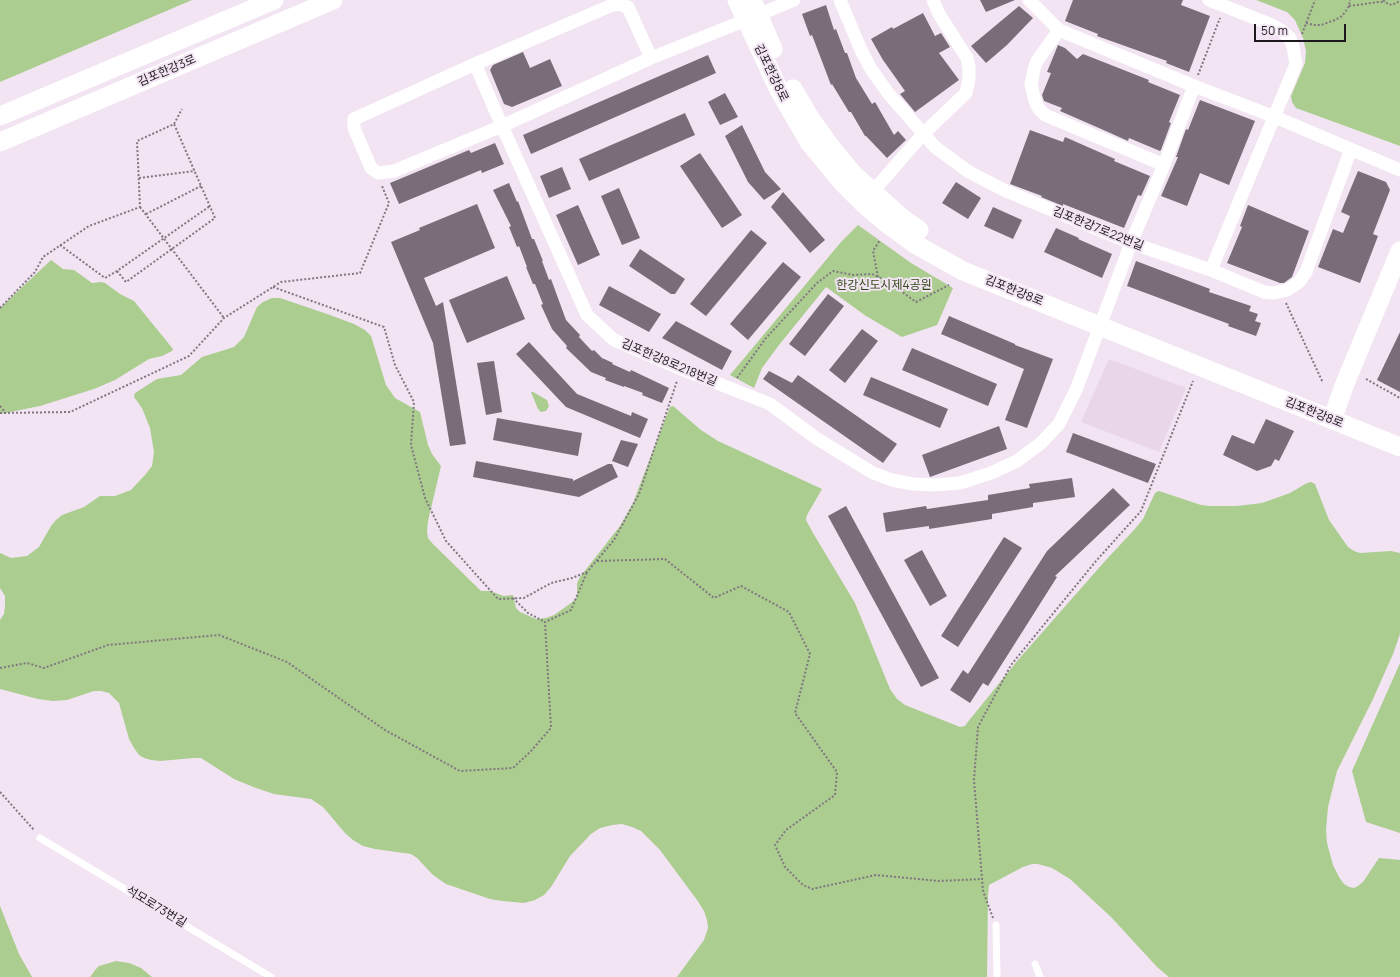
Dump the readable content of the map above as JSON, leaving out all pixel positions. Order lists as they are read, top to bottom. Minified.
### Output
{"streets":{"street":["김포한강3로","김포한강8로","김포한강7로22번길","김포한강8로218번길"],"lane":["석모로73번길"]},"crossings":[["김포한강8로","김포한강8로218번길"],["김포한강7로22번길","김포한강8로218번길"]],"parks":["한강신도시제4공원"],"scale_bar":"50 m"}
